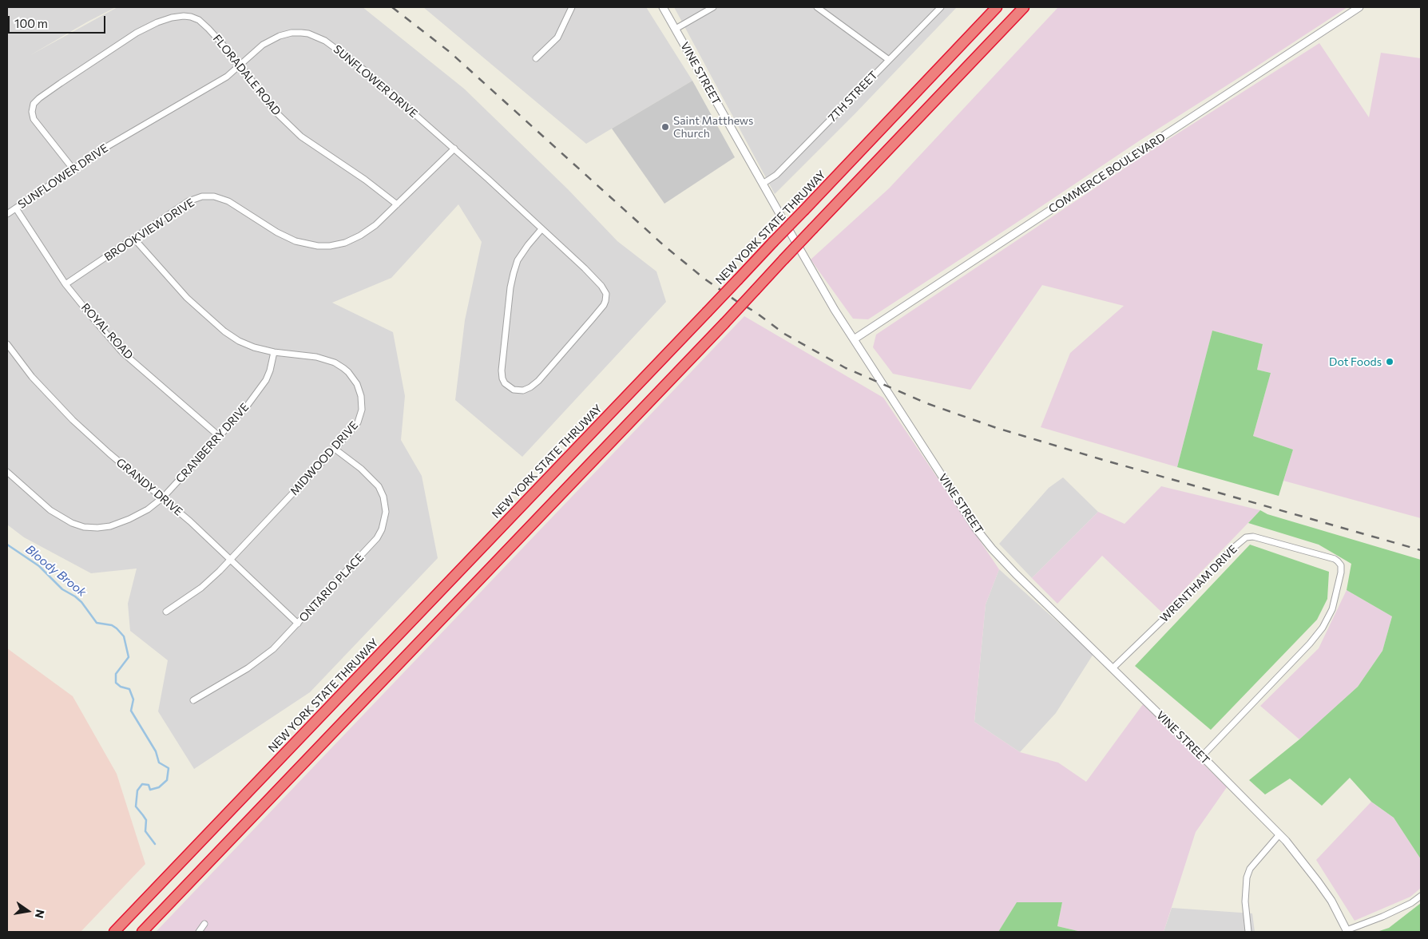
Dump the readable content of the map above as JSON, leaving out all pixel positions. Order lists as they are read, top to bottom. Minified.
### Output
{"streets":{"highway":["NEW YORK STATE THRUWAY"],"street":["VINE STREET","FLORADALE ROAD","SUNFLOWER DRIVE","7TH STREET","COMMERCE BOULEVARD","BROOKVIEW DRIVE","ROYAL ROAD","CRANBERRY DRIVE","MIDWOOD DRIVE","GRANDY DRIVE","WRENTHAM DRIVE","ONTARIO PLACE"]},"crossings":[["VINE STREET","7TH STREET"],["VINE STREET","COMMERCE BOULEVARD"],["VINE STREET","WRENTHAM DRIVE"],["FLORADALE ROAD","SUNFLOWER DRIVE"],["FLORADALE ROAD","BROOKVIEW DRIVE"],["SUNFLOWER DRIVE","BROOKVIEW DRIVE"],["SUNFLOWER DRIVE","ROYAL ROAD"],["BROOKVIEW DRIVE","ROYAL ROAD"],["BROOKVIEW DRIVE","MIDWOOD DRIVE"],["ROYAL ROAD","CRANBERRY DRIVE"],["CRANBERRY DRIVE","MIDWOOD DRIVE"],["CRANBERRY DRIVE","GRANDY DRIVE"],["MIDWOOD DRIVE","GRANDY DRIVE"],["MIDWOOD DRIVE","ONTARIO PLACE"],["GRANDY DRIVE","ONTARIO PLACE"]],"water":["Bloody Brook"],"places":["Saint Matthews Church","Dot Foods"],"scale_bar":"100 m","north":"right"}
